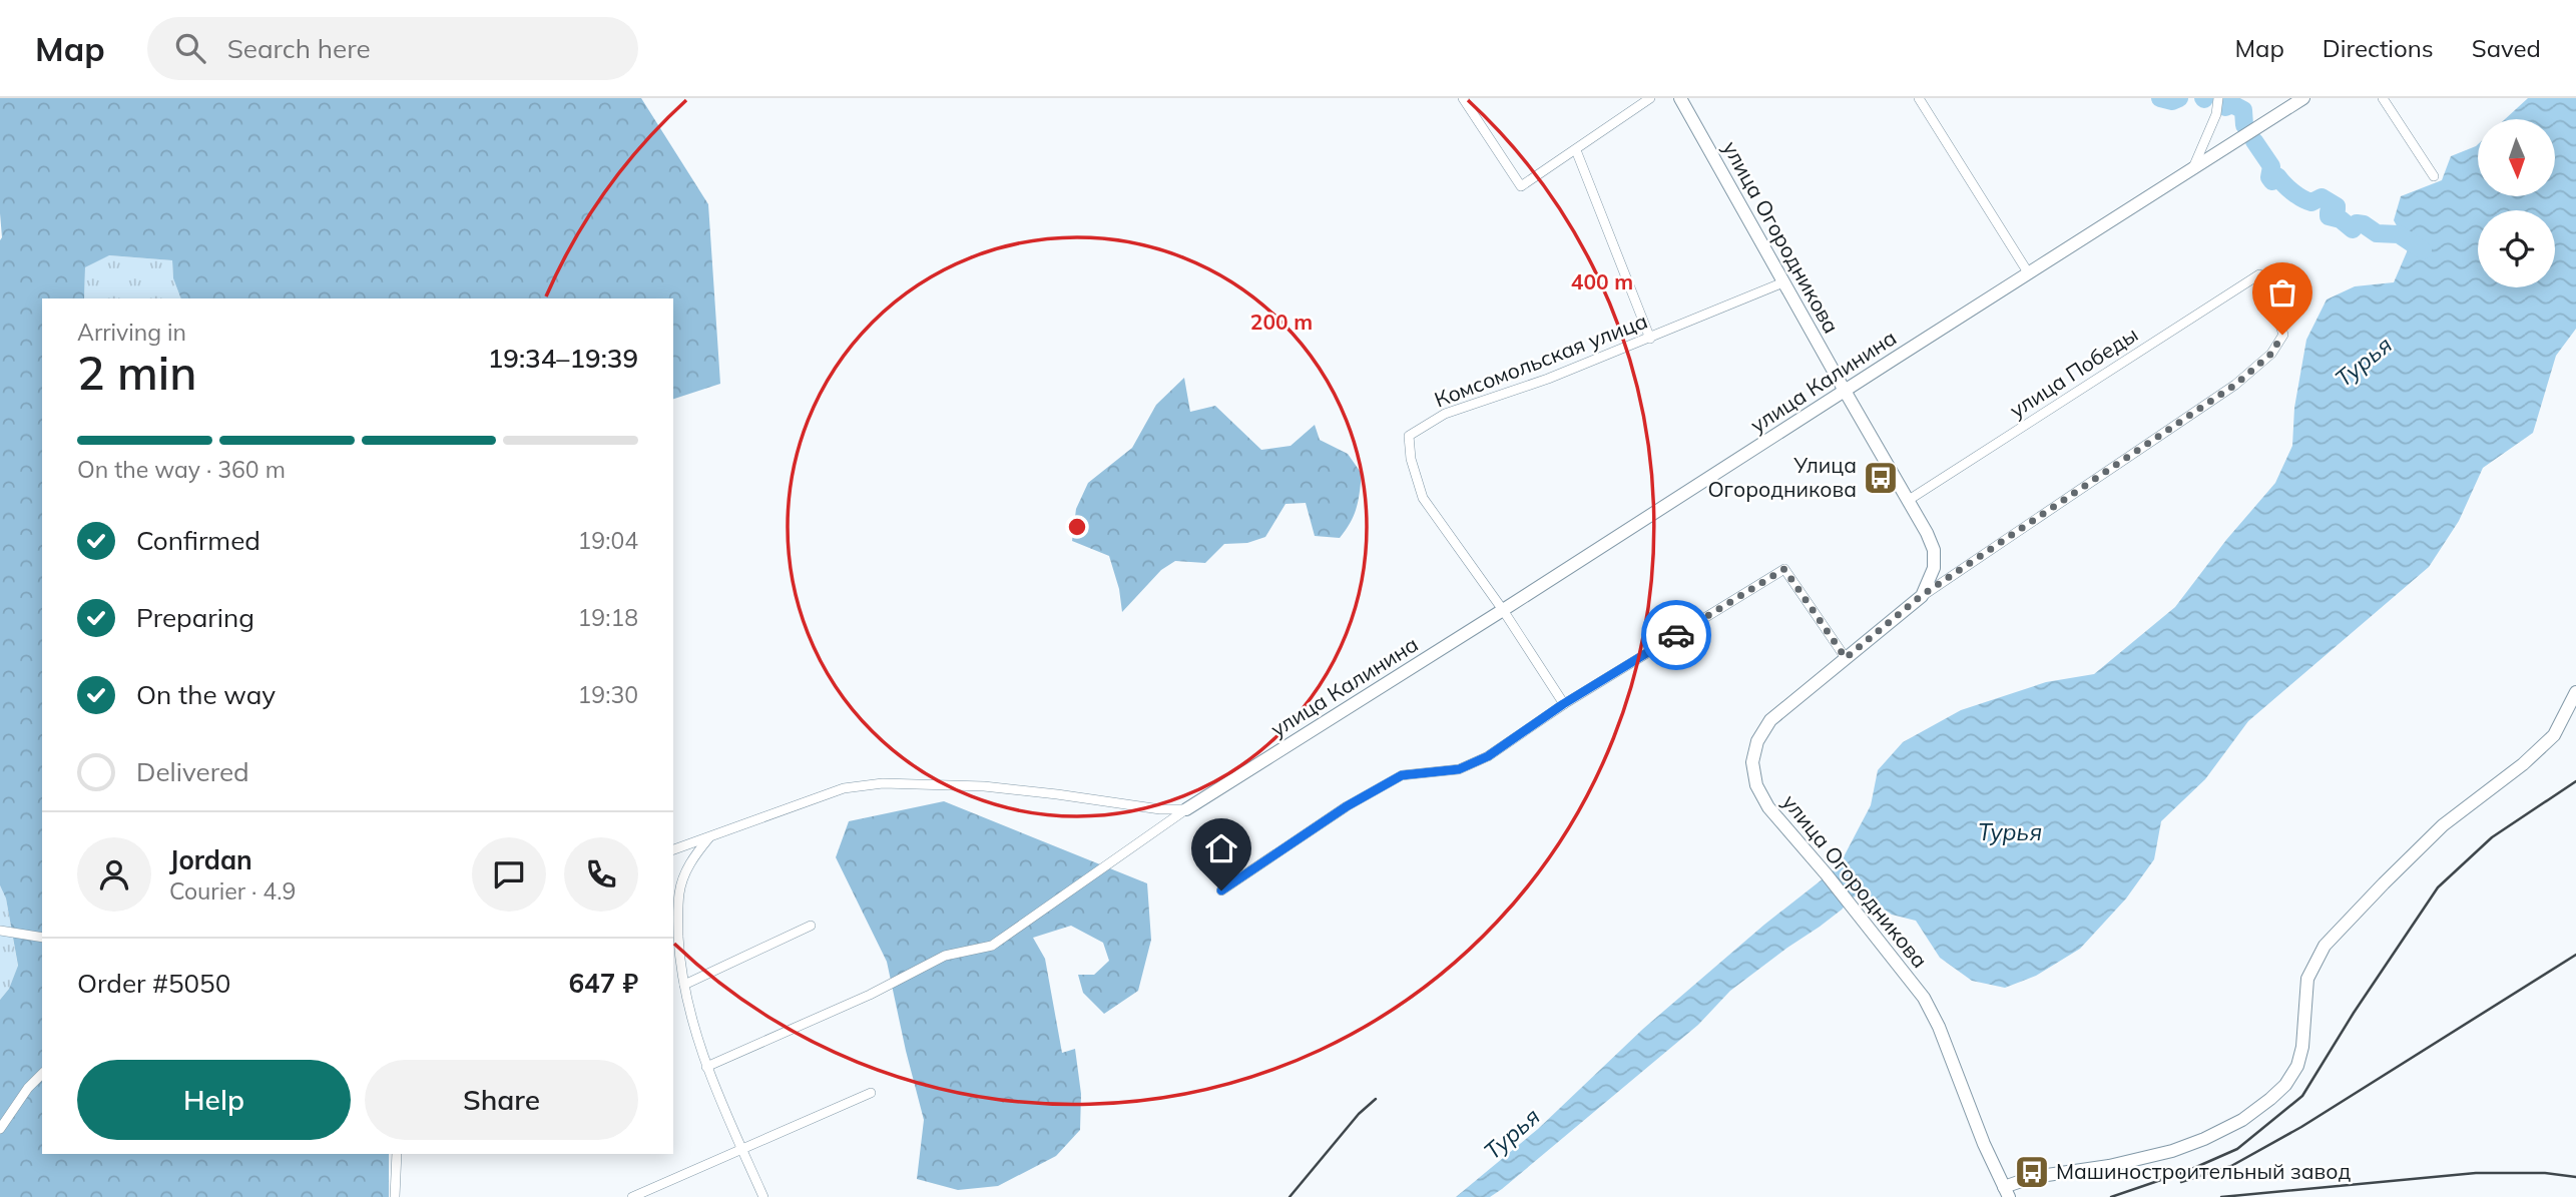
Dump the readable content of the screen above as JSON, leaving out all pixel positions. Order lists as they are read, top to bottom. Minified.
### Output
{"streets":{"street":["улица Огородникова","Комсомольская улица","улица Победы","улица Калинина"]},"crossings":[["улица Огородникова","Комсомольская улица"],["улица Огородникова","улица Победы"],["улица Огородникова","улица Калинина"],["Комсомольская улица","улица Калинина"]],"water":["Турья"],"places":{"bus stop":["Улица Огородникова","Машиностроительный завод"]},"north":"bottom","page":{"header":"Map","search":"Search here","nav":["Map","Directions","Saved"],"heading":["2 min","Arriving in","19:34–19:39"],"panel":["Jordan","Courier · 4.9","Order #5050","647 ₽"],"bar":"On the way · 360 m","list":[["Confirmed","19:04"],["Preparing","19:18"],["On the way","19:30"],"Delivered"],"buttons":["Help","Share"]},"rings":["400 m","200 m"]}
